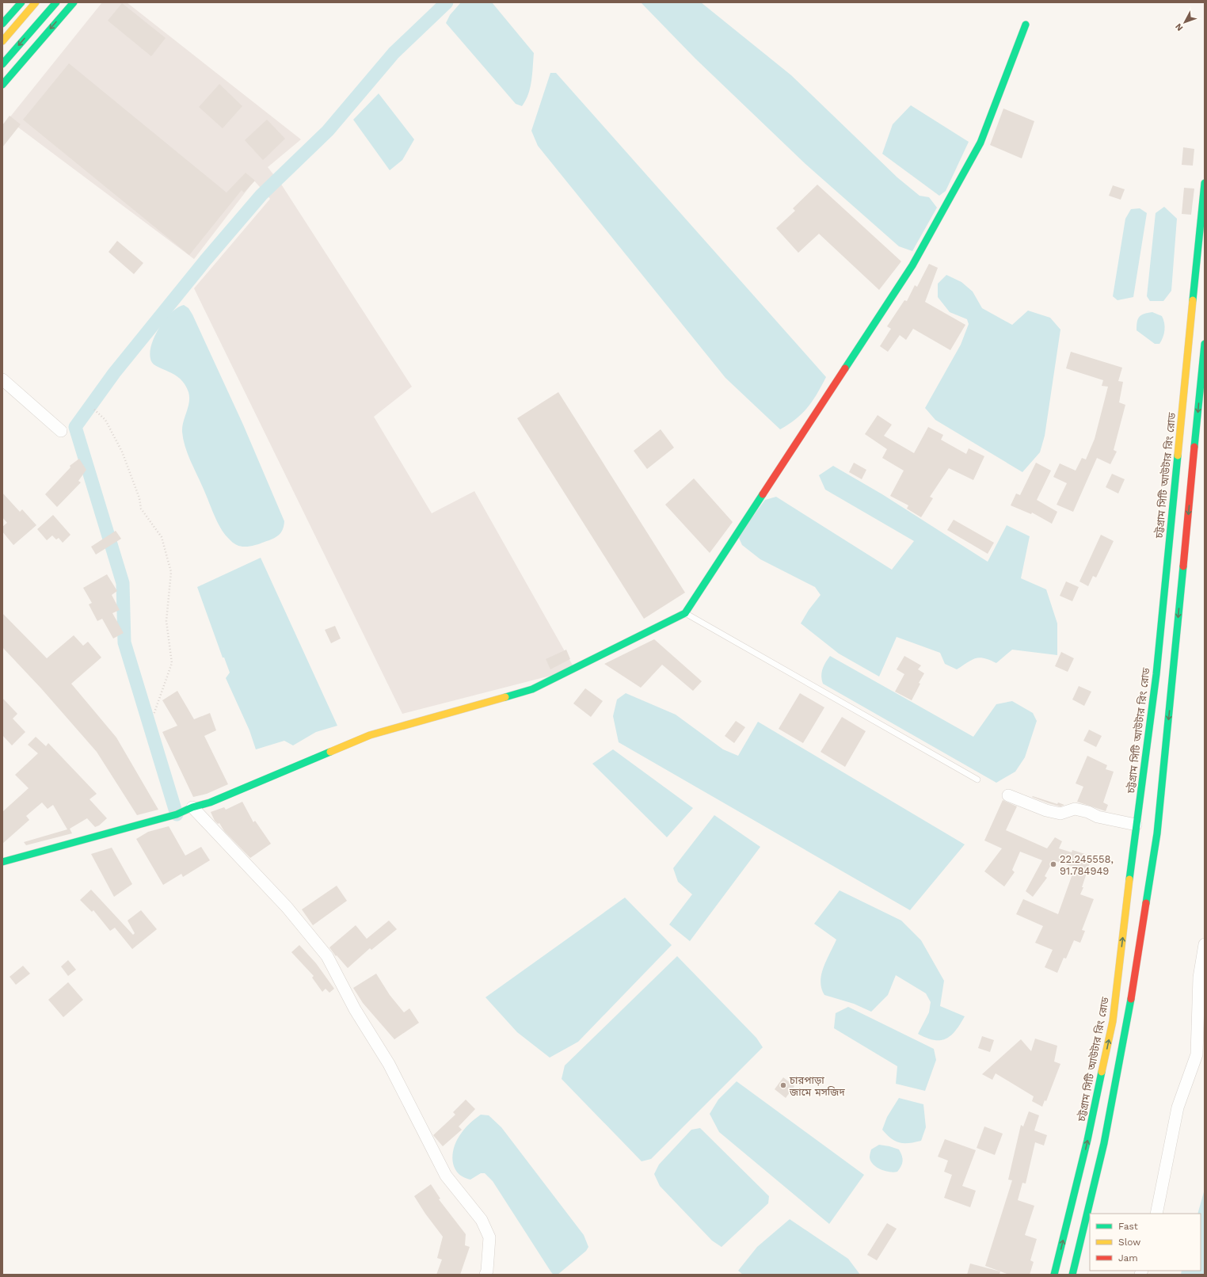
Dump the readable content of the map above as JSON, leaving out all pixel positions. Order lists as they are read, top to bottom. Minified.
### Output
{"streets":{"main road":["চট্টগ্রাম সিটি আউটার রিং রোড"]},"places":["22.245558, 91.784949","চারপাড়া জামে মসজিদ"],"legend":["Fast","Slow","Jam"],"north":"bottom left"}
